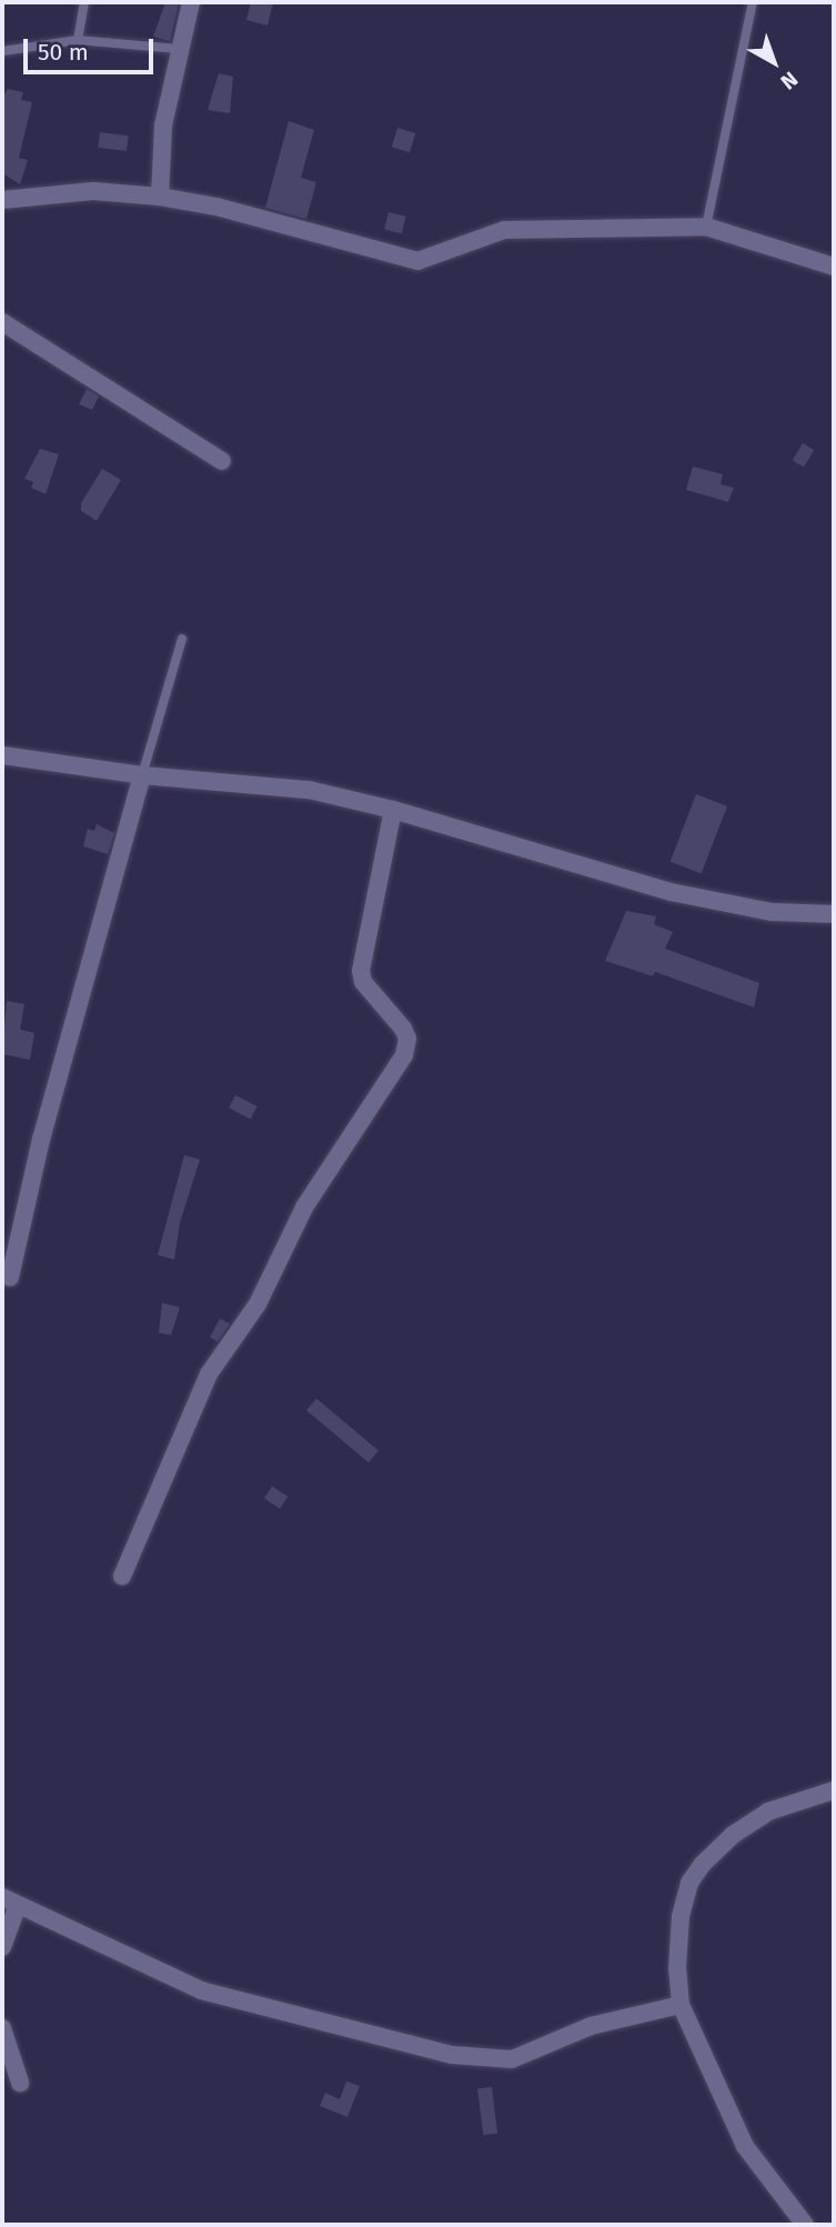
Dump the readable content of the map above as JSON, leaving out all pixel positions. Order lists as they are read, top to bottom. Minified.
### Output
{"scale_bar":"50 m","north":"bottom right"}
